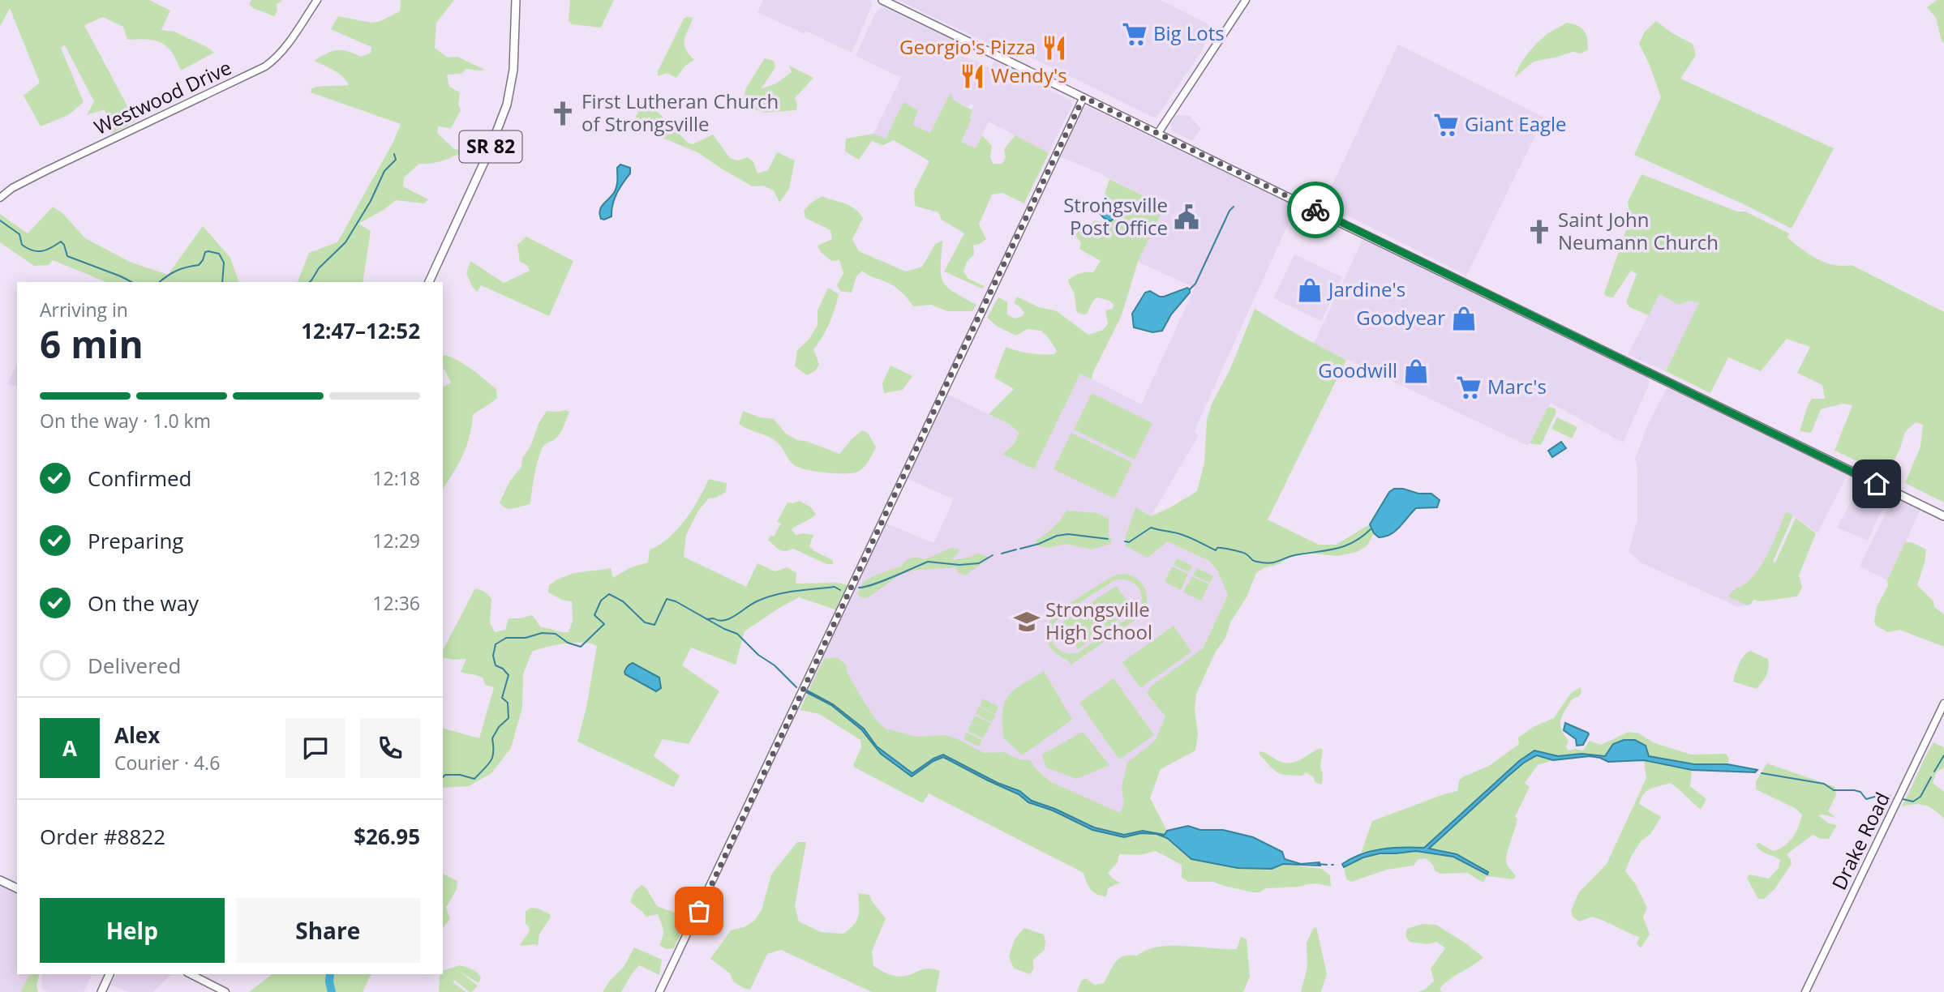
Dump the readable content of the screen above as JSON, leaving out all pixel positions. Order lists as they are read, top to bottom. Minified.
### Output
{"streets":{"main road":["SR 82"],"street":["Westwood Drive","Drake Road"]},"places":{"supermarket":["Big Lots","Giant Eagle","Marc's"],"restaurant":["Georgio's Pizza","Wendy's"],"church":["First Lutheran Church of Strongsville","Saint John Neumann Church"],"public building":["Strongsville Post Office"],"shop":["Jardine's","Goodyear","Goodwill"],"school or university":["Strongsville High School"]},"page":{"heading":["6 min","Arriving in","12:47–12:52"],"panel":["Alex","Courier · 4.6","Order #8822","$26.95"],"bar":"On the way · 1.0 km","list":[["Confirmed","12:18"],["Preparing","12:29"],["On the way","12:36"],"Delivered"],"round":"A","buttons":["Help","Share"]}}
